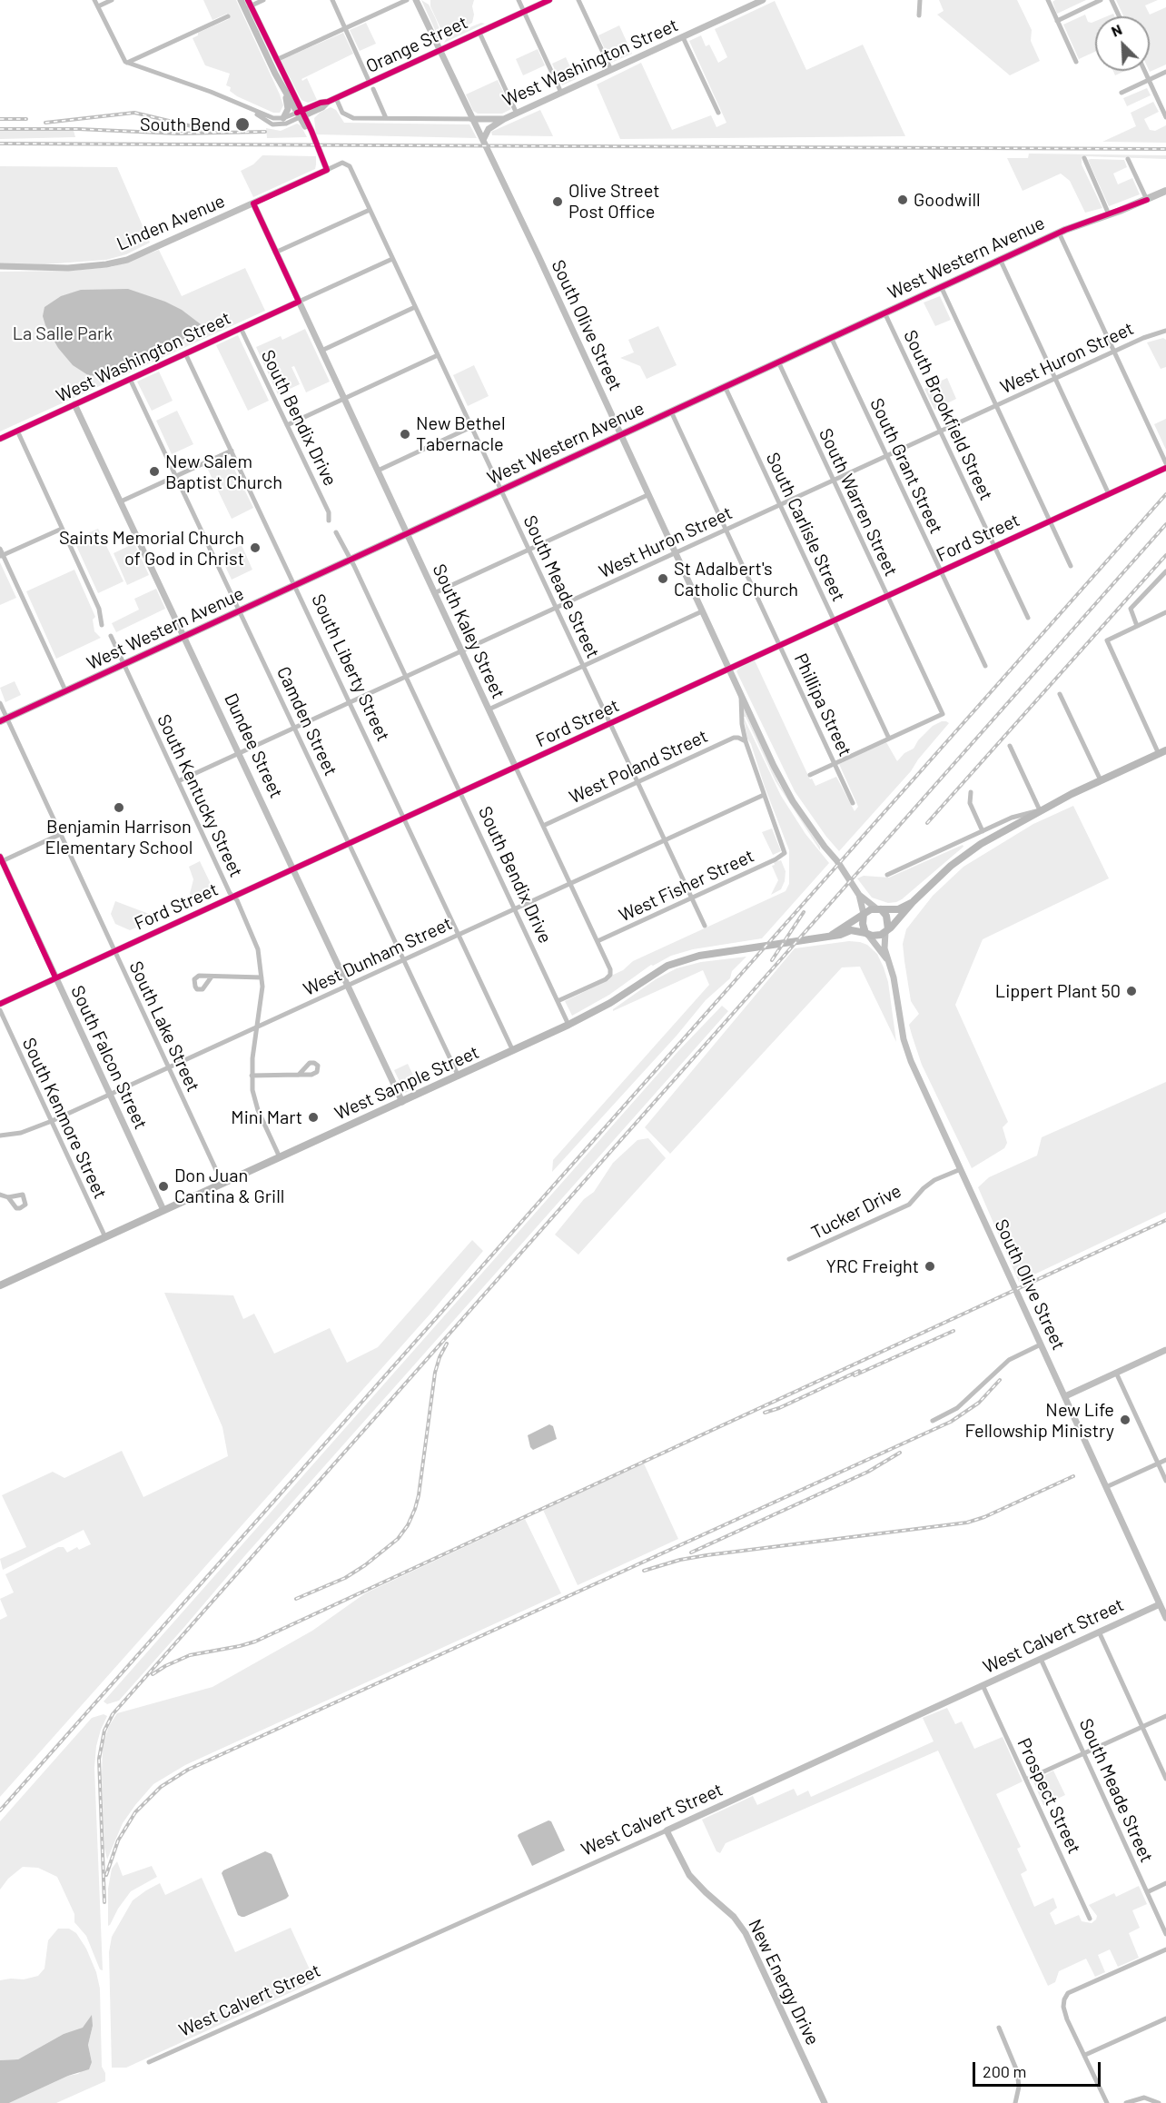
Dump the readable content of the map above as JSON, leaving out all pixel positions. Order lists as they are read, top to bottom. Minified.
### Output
{"streets":{"main road":["West Western Avenue","West Sample Street"],"street":["Orange Street","West Washington Street","Linden Avenue","South Olive Street","West Huron Street","South Brookfield Street","South Bendix Drive","South Grant Street","South Warren Street","South Carlisle Street","Ford Street","South Meade Street","South Kaley Street","South Liberty Street","Phillipa Street","Camden Street","Dundee Street","West Poland Street","South Kentucky Street","West Fisher Street","West Dunham Street","South Lake Street","South Falcon Street","South Kenmore Street","Tucker Drive","West Calvert Street","Prospect Street","New Energy Drive"]},"crossings":[["Orange Street","West Washington Street"],["Orange Street","South Olive Street"],["West Washington Street","South Olive Street"],["West Washington Street","South Bendix Drive"],["West Washington Street","South Meade Street"],["West Washington Street","South Kaley Street"],["West Washington Street","South Liberty Street"],["West Washington Street","Camden Street"],["West Washington Street","Dundee Street"],["Linden Avenue","South Meade Street"],["Linden Avenue","South Kaley Street"],["West Western Avenue","South Olive Street"],["West Western Avenue","South Brookfield Street"],["West Western Avenue","South Bendix Drive"],["West Western Avenue","South Grant Street"],["West Western Avenue","South Warren Street"],["West Western Avenue","South Carlisle Street"],["West Western Avenue","South Meade Street"],["West Western Avenue","South Kaley Street"],["West Western Avenue","South Liberty Street"],["West Western Avenue","Phillipa Street"],["West Western Avenue","Camden Street"],["West Western Avenue","Dundee Street"],["West Western Avenue","South Kentucky Street"],["West Western Avenue","South Lake Street"],["South Olive Street","West Huron Street"],["South Olive Street","Ford Street"],["South Olive Street","West Poland Street"],["South Olive Street","West Fisher Street"],["South Olive Street","West Dunham Street"],["South Olive Street","West Sample Street"],["South Olive Street","Tucker Drive"],["South Olive Street","West Calvert Street"],["West Huron Street","South Brookfield Street"],["West Huron Street","South Bendix Drive"],["West Huron Street","South Grant Street"],["West Huron Street","South Warren Street"],["West Huron Street","South Carlisle Street"],["West Huron Street","South Meade Street"],["West Huron Street","South Kaley Street"],["West Huron Street","South Liberty Street"],["West Huron Street","Phillipa Street"],["West Huron Street","Camden Street"],["West Huron Street","Dundee Street"],["West Huron Street","South Kentucky Street"],["South Brookfield Street","Ford Street"],["South Bendix Drive","Ford Street"],["South Bendix Drive","South Kaley Street"],["South Bendix Drive","West Dunham Street"],["South Bendix Drive","West Sample Street"],["South Grant Street","Ford Street"],["South Warren Street","South Carlisle Street"],["South Warren Street","Ford Street"],["South Carlisle Street","Ford Street"],["Ford Street","South Meade Street"],["Ford Street","South Kaley Street"],["Ford Street","South Liberty Street"],["Ford Street","Phillipa Street"],["Ford Street","Camden Street"],["Ford Street","Dundee Street"],["Ford Street","South Kentucky Street"],["Ford Street","South Lake Street"],["Ford Street","South Falcon Street"],["South Meade Street","West Poland Street"],["South Meade Street","West Fisher Street"],["South Meade Street","West Dunham Street"],["South Meade Street","West Calvert Street"],["South Kaley Street","West Poland Street"],["South Kaley Street","West Fisher Street"],["South Kaley Street","West Dunham Street"],["South Liberty Street","West Dunham Street"],["South Liberty Street","West Sample Street"],["Camden Street","West Dunham Street"],["Camden Street","West Sample Street"],["Dundee Street","West Dunham Street"],["Dundee Street","West Sample Street"],["South Kentucky Street","West Dunham Street"],["South Kentucky Street","West Sample Street"],["West Dunham Street","South Lake Street"],["West Dunham Street","South Falcon Street"],["West Dunham Street","South Kenmore Street"],["South Lake Street","West Sample Street"],["South Falcon Street","West Sample Street"],["West Sample Street","South Kenmore Street"],["West Calvert Street","Prospect Street"],["West Calvert Street","New Energy Drive"]],"parks":["La Salle Park"],"places":["South Bend","Goodwill","Olive Street Post Office","New Bethel Tabernacle","New Salem Baptist Church","Saints Memorial Church of God in Christ","St Adalbert's Catholic Church","Benjamin Harrison Elementary School","Lippert Plant 50","Mini Mart","Don Juan Cantina & Grill","YRC Freight","New Life Fellowship Ministry"],"scale_bar":"200 m","north":"top left"}
